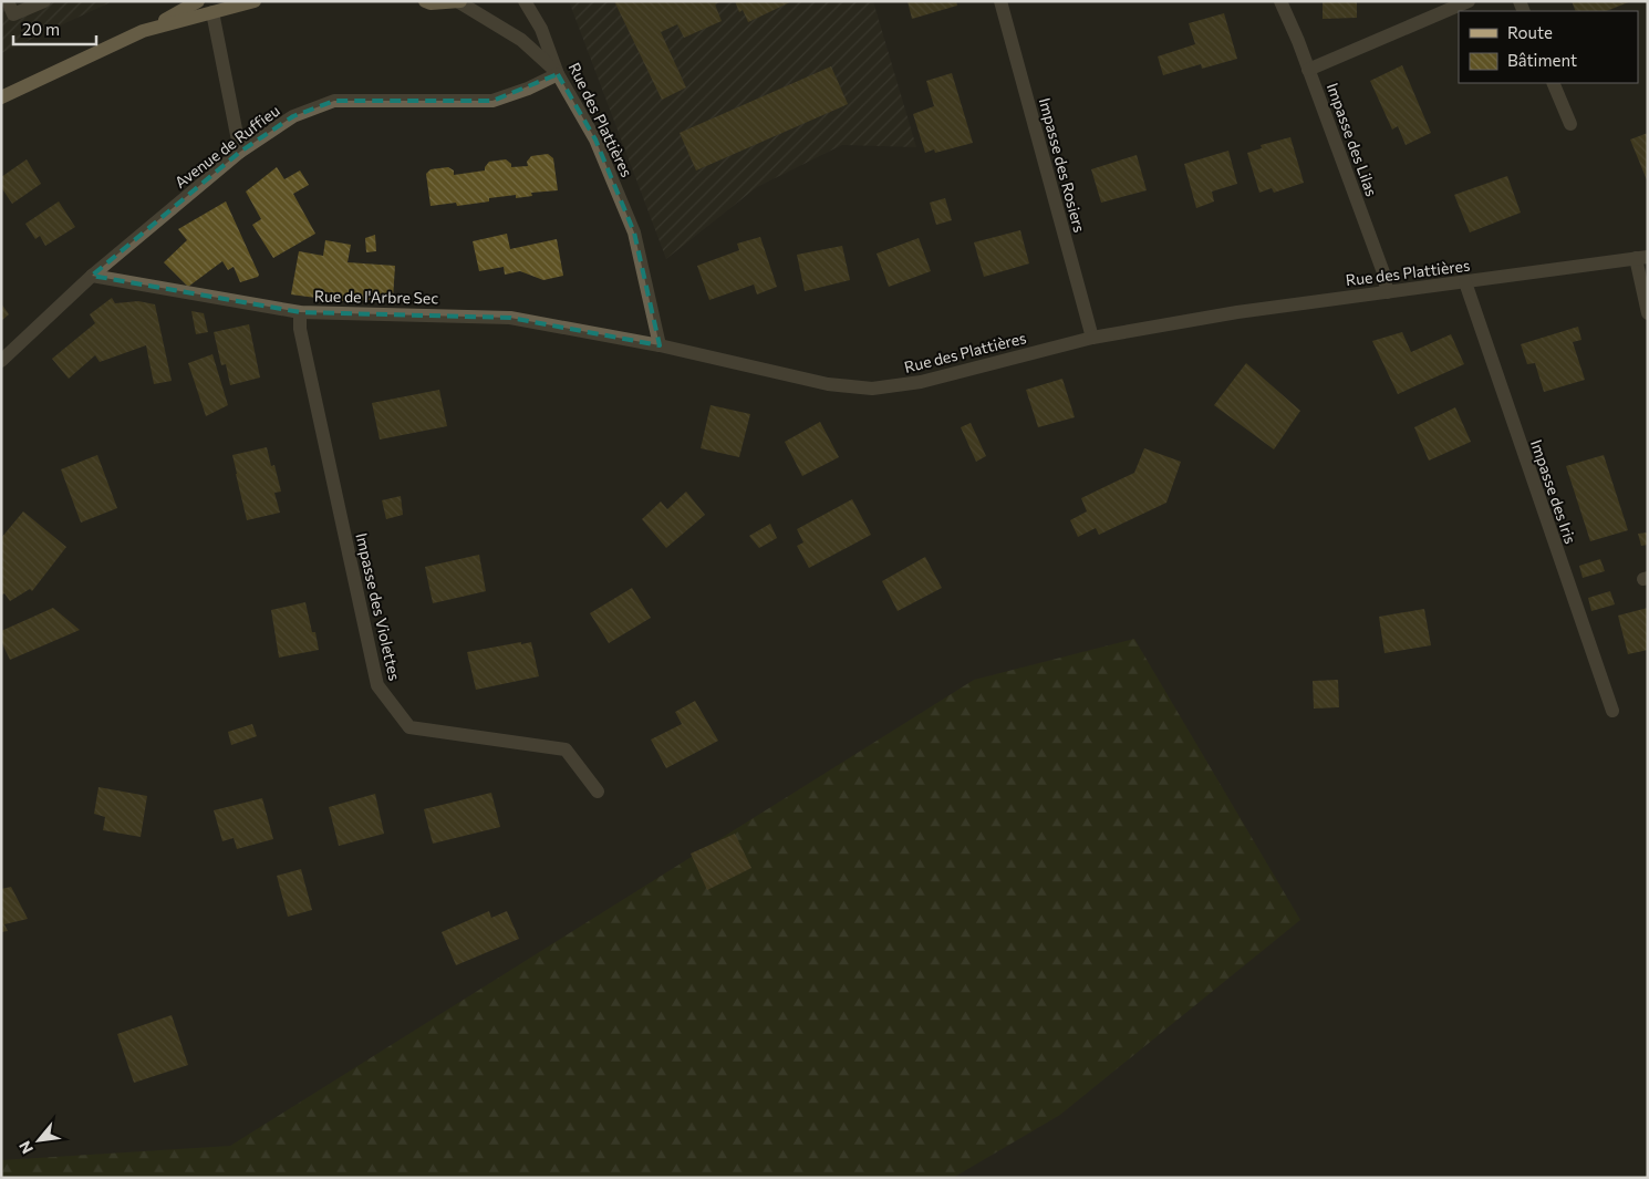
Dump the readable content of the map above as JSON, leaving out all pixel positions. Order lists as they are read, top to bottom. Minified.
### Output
{"streets":{"street":["Rue des Plattières","Impasse des Lilas","Avenue de Ruffieu","Impasse des Rosiers","Rue de l'Arbre Sec","Impasse des Iris","Impasse des Violettes"]},"crossings":[["Rue des Plattières","Impasse des Lilas"],["Rue des Plattières","Avenue de Ruffieu"],["Rue des Plattières","Impasse des Rosiers"],["Rue des Plattières","Rue de l'Arbre Sec"],["Rue des Plattières","Impasse des Iris"],["Avenue de Ruffieu","Rue de l'Arbre Sec"],["Rue de l'Arbre Sec","Impasse des Violettes"]],"legend":["Route","Bâtiment"],"scale_bar":"20 m","north":"bottom left"}
